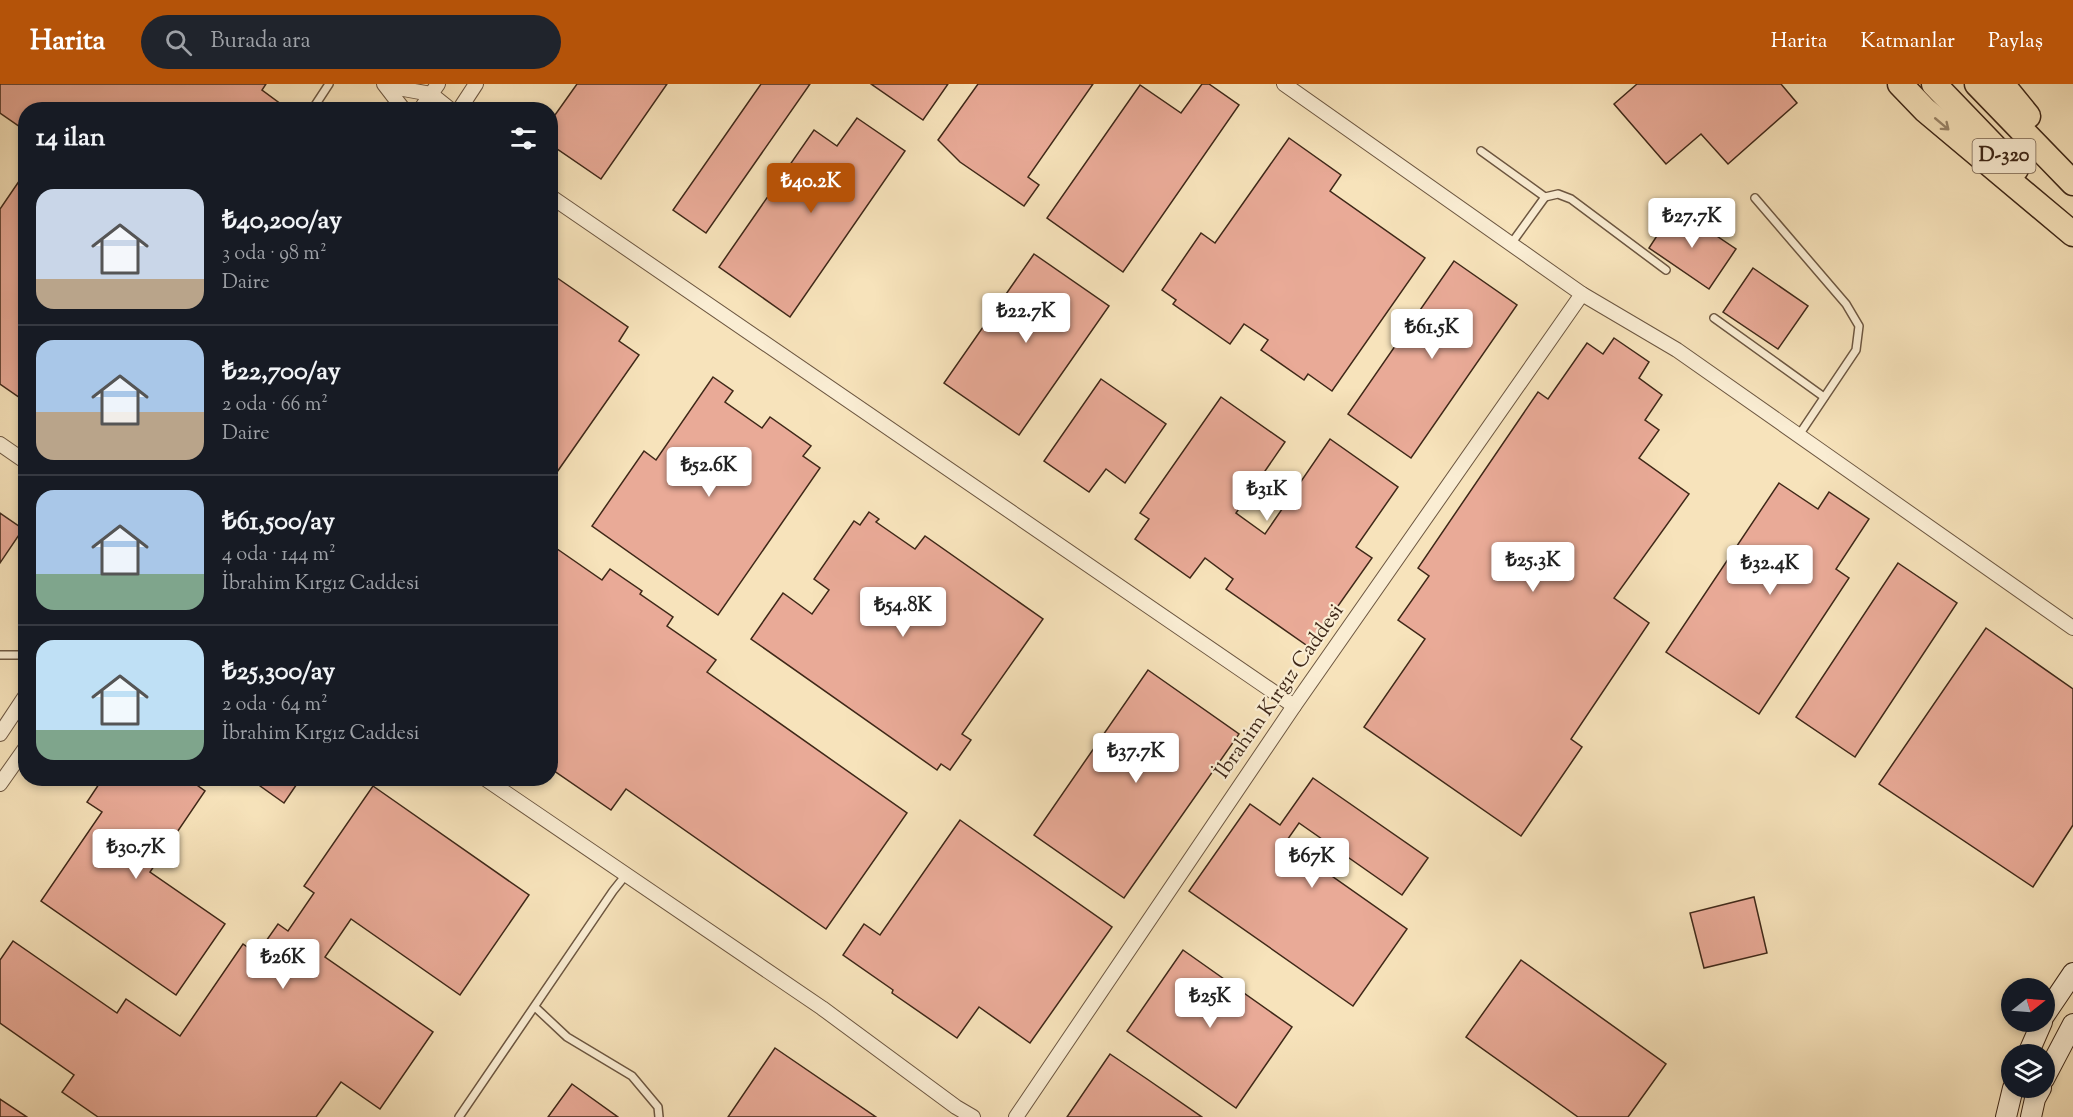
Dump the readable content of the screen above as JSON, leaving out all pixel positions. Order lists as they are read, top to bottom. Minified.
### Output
{"streets":{"highway":["D-320"],"street":["İbrahim Kırgız Caddesi"]},"north":"right","page":{"header":"Harita","search":"Burada ara","nav":["Harita","Katmanlar","Paylaş"],"heading":"14 ilan","price":["₺40.2K","₺27.7K","₺22.7K","₺61.5K","₺52.6K","₺31K","₺25.3K","₺32.4K","₺54.8K","₺37.7K","₺30.7K","₺67K","₺26K","₺25K"],"list":[{"name":"₺40,200/ay","note":"3 oda · 98 m² · Daire"},{"name":"₺22,700/ay","note":"2 oda · 66 m² · Daire"},{"name":"₺61,500/ay","note":"4 oda · 144 m² · İbrahim Kırgız Caddesi"},{"name":"₺25,300/ay","note":"2 oda · 64 m² · İbrahim Kırgız Caddesi"}]}}
